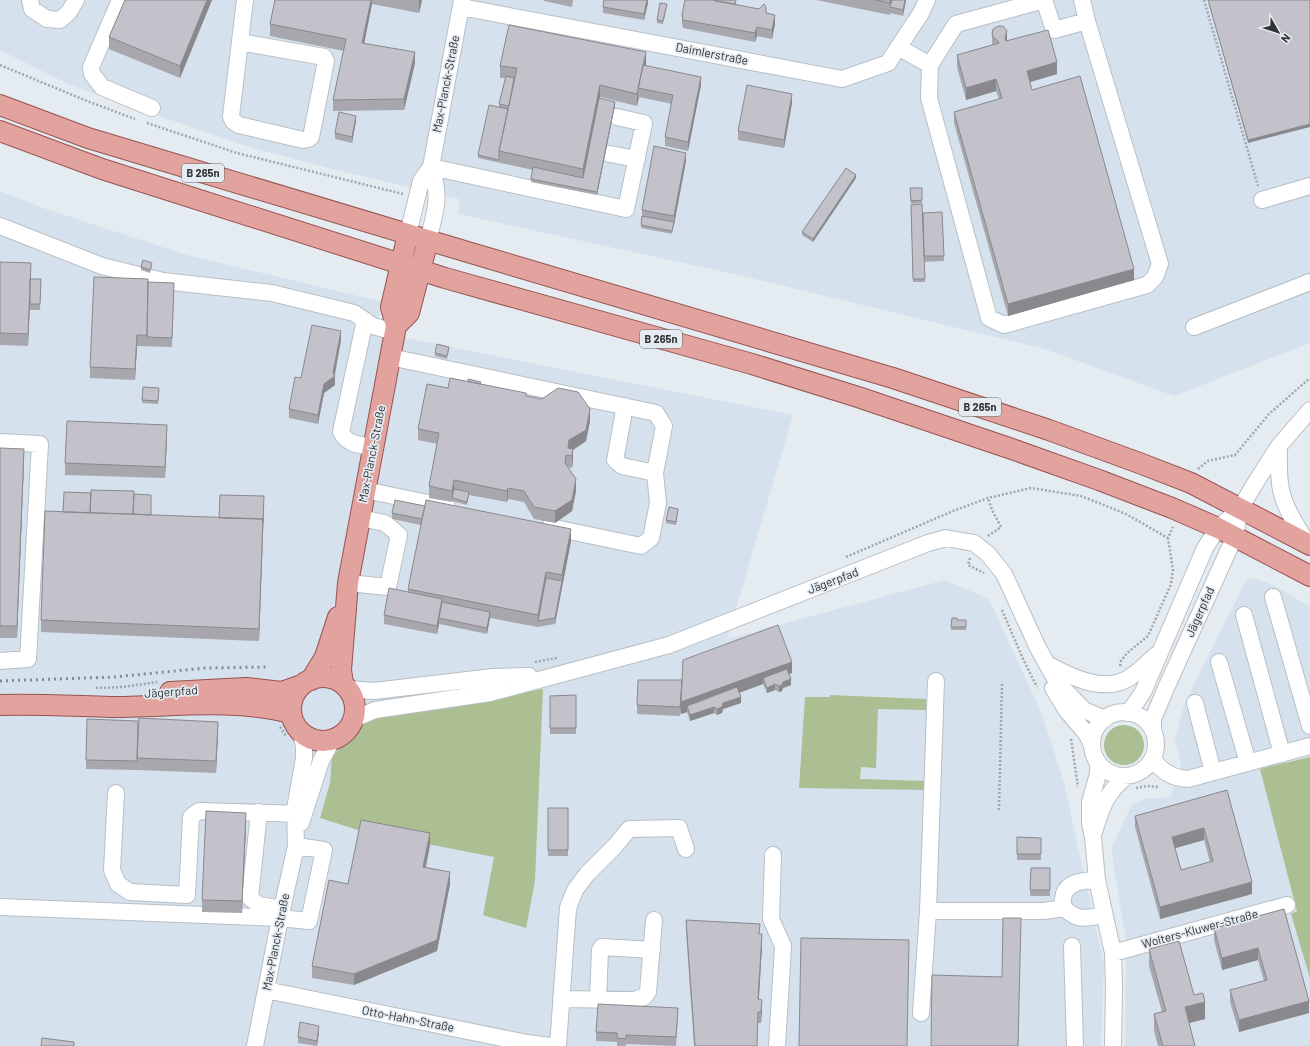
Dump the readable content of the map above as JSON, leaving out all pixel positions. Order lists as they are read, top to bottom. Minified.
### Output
{"streets":{"main road":["Max-Planck-Straße","B 265n","Jägerpfad"],"street":["Daimlerstraße","Wolters-Kluwer-Straße","Otto-Hahn-Straße"]},"crossings":[["Daimlerstraße","Max-Planck-Straße"],["Max-Planck-Straße","B 265n"],["Max-Planck-Straße","Jägerpfad"],["Max-Planck-Straße","Otto-Hahn-Straße"],["B 265n","Jägerpfad"]],"north":"bottom right"}
